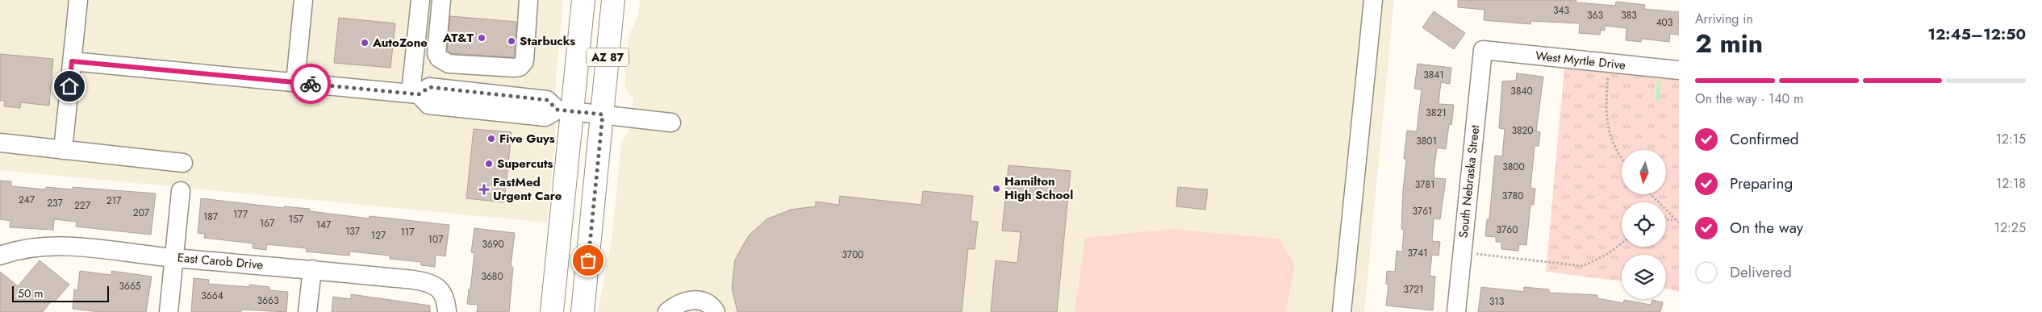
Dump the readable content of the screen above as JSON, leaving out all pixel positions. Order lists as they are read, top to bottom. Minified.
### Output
{"streets":{"main road":["AZ 87"],"street":["West Myrtle Drive","South Nebraska Street","East Carob Drive"]},"crossings":[["West Myrtle Drive","South Nebraska Street"]],"places":{"other":["AT&T","Starbucks","AutoZone","Five Guys","Supercuts","Hamilton High School"],"health":["FastMed Urgent Care"]},"house_numbers":["343","363","383","403","3841","3840","3821","3820","3801","3800","3781","3780","247","217","237","227","3761","207","177","187","157","167","147","3760","137","117","127","107","3690","3741","3700","3680","3665","3721","3664","3663","313"],"scale_bar":"50 m","north":"bottom","page":{"heading":["2 min","Arriving in","12:45–12:50"],"bar":"On the way · 140 m","list":[["Confirmed","12:15"],["Preparing","12:18"],["On the way","12:25"],"Delivered"],"scale":"50 m"}}
